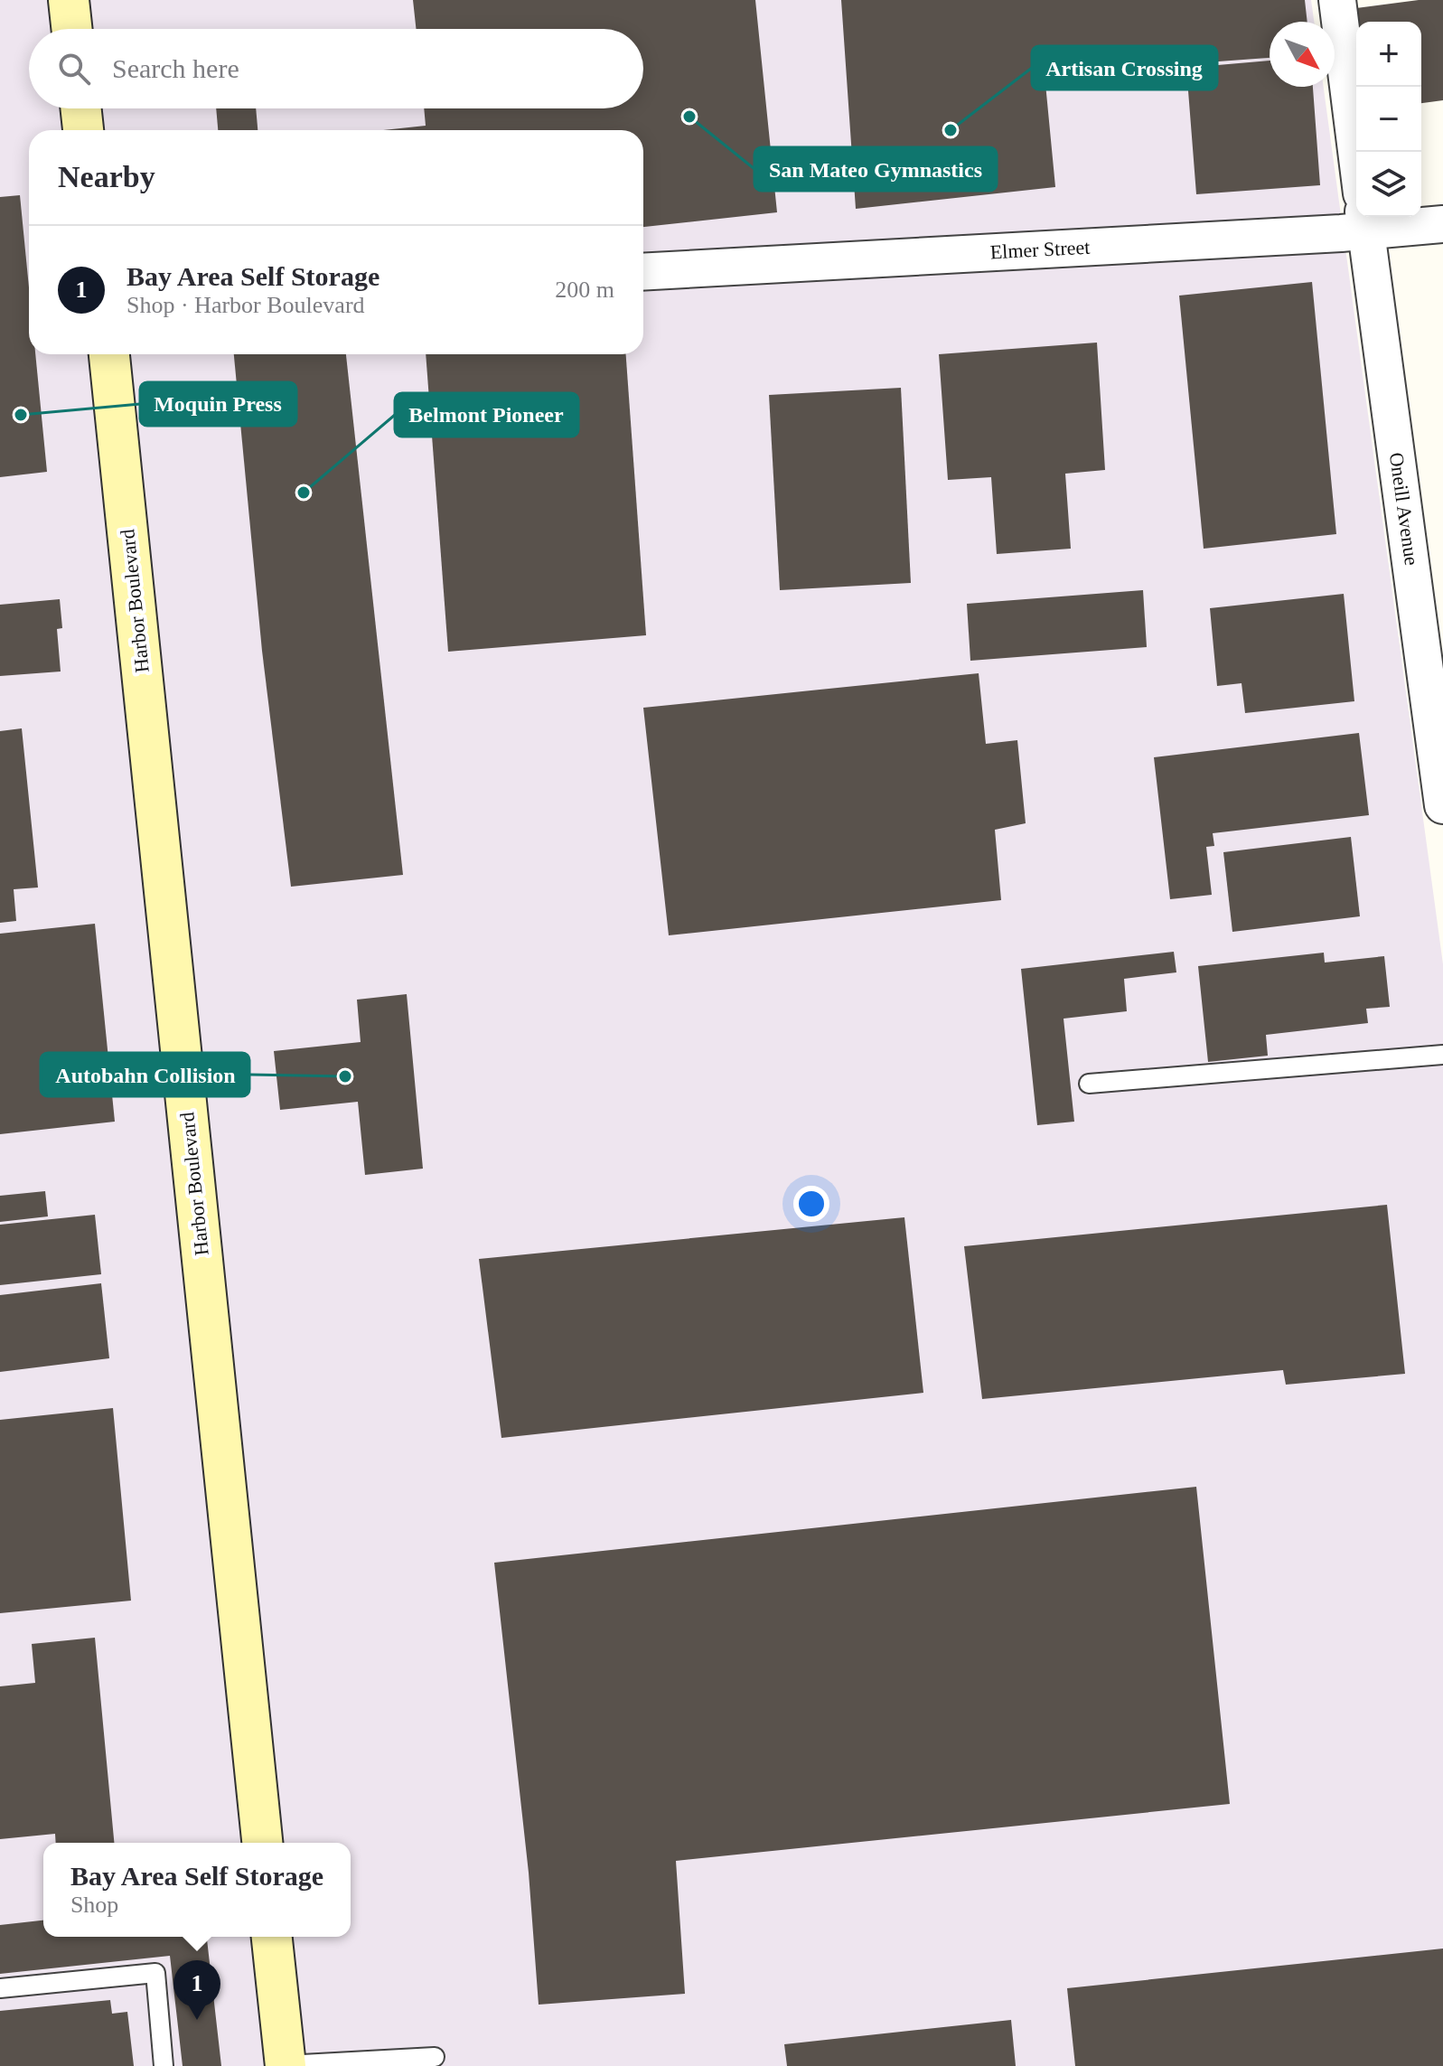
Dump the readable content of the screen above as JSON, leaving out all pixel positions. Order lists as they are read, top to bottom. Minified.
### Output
{"streets":{"main road":["Harbor Boulevard"],"street":["Elmer Street","Oneill Avenue"]},"crossings":[["Elmer Street","Oneill Avenue"]],"places":["San Mateo Gymnastics","Artisan Crossing","Moquin Press","Belmont Pioneer","Autobahn Collision"],"north":"bottom right","page":{"map_buttons":["+","−"],"search":"Search here","heading":"Nearby","list":[{"mark":"1","name":"Bay Area Self Storage","note":"Shop · Harbor Boulevard","value":"200 m"}],"popup":["Bay Area Self Storage","Shop"],"pins":"1"}}
